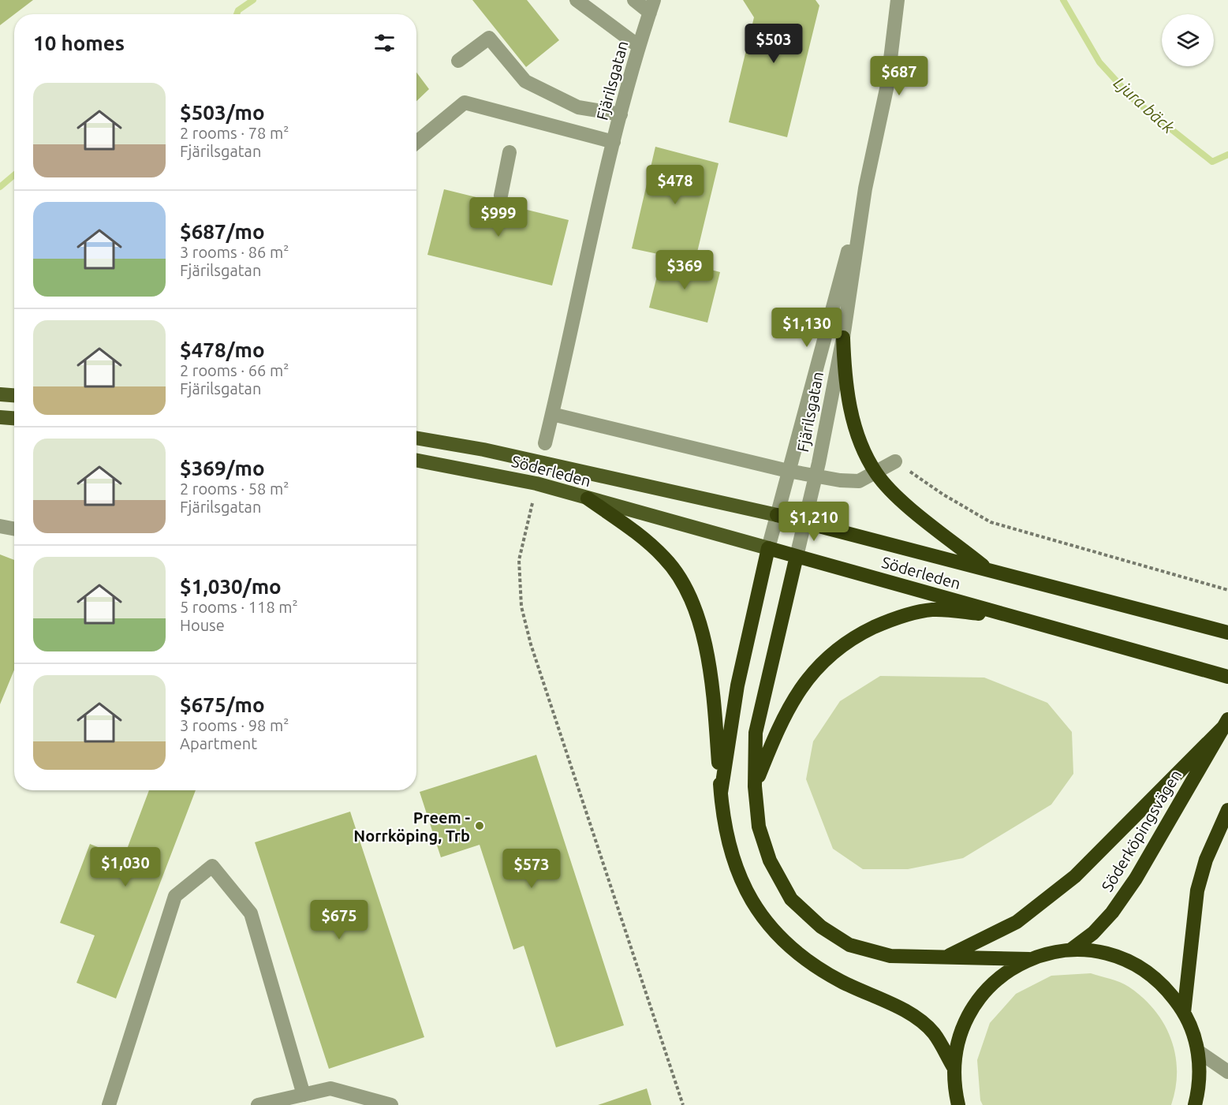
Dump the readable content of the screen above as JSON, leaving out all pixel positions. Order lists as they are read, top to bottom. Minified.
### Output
{"streets":{"highway":["Söderleden","Söderköpingsvägen"],"street":["Fjärilsgatan"]},"crossings":[["Fjärilsgatan","Söderleden"]],"water":["Ljura bäck"],"places":["Preem - Norrköping, Trb"],"page":{"heading":"10 homes","price":["$503","$687","$478","$999","$369","$1,130","$1,210","$1,030","$573","$675"],"list":[{"name":"$503/mo","note":"2 rooms · 78 m² · Fjärilsgatan"},{"name":"$687/mo","note":"3 rooms · 86 m² · Fjärilsgatan"},{"name":"$478/mo","note":"2 rooms · 66 m² · Fjärilsgatan"},{"name":"$369/mo","note":"2 rooms · 58 m² · Fjärilsgatan"},{"name":"$1,030/mo","note":"5 rooms · 118 m² · House"},{"name":"$675/mo","note":"3 rooms · 98 m² · Apartment"}]}}
